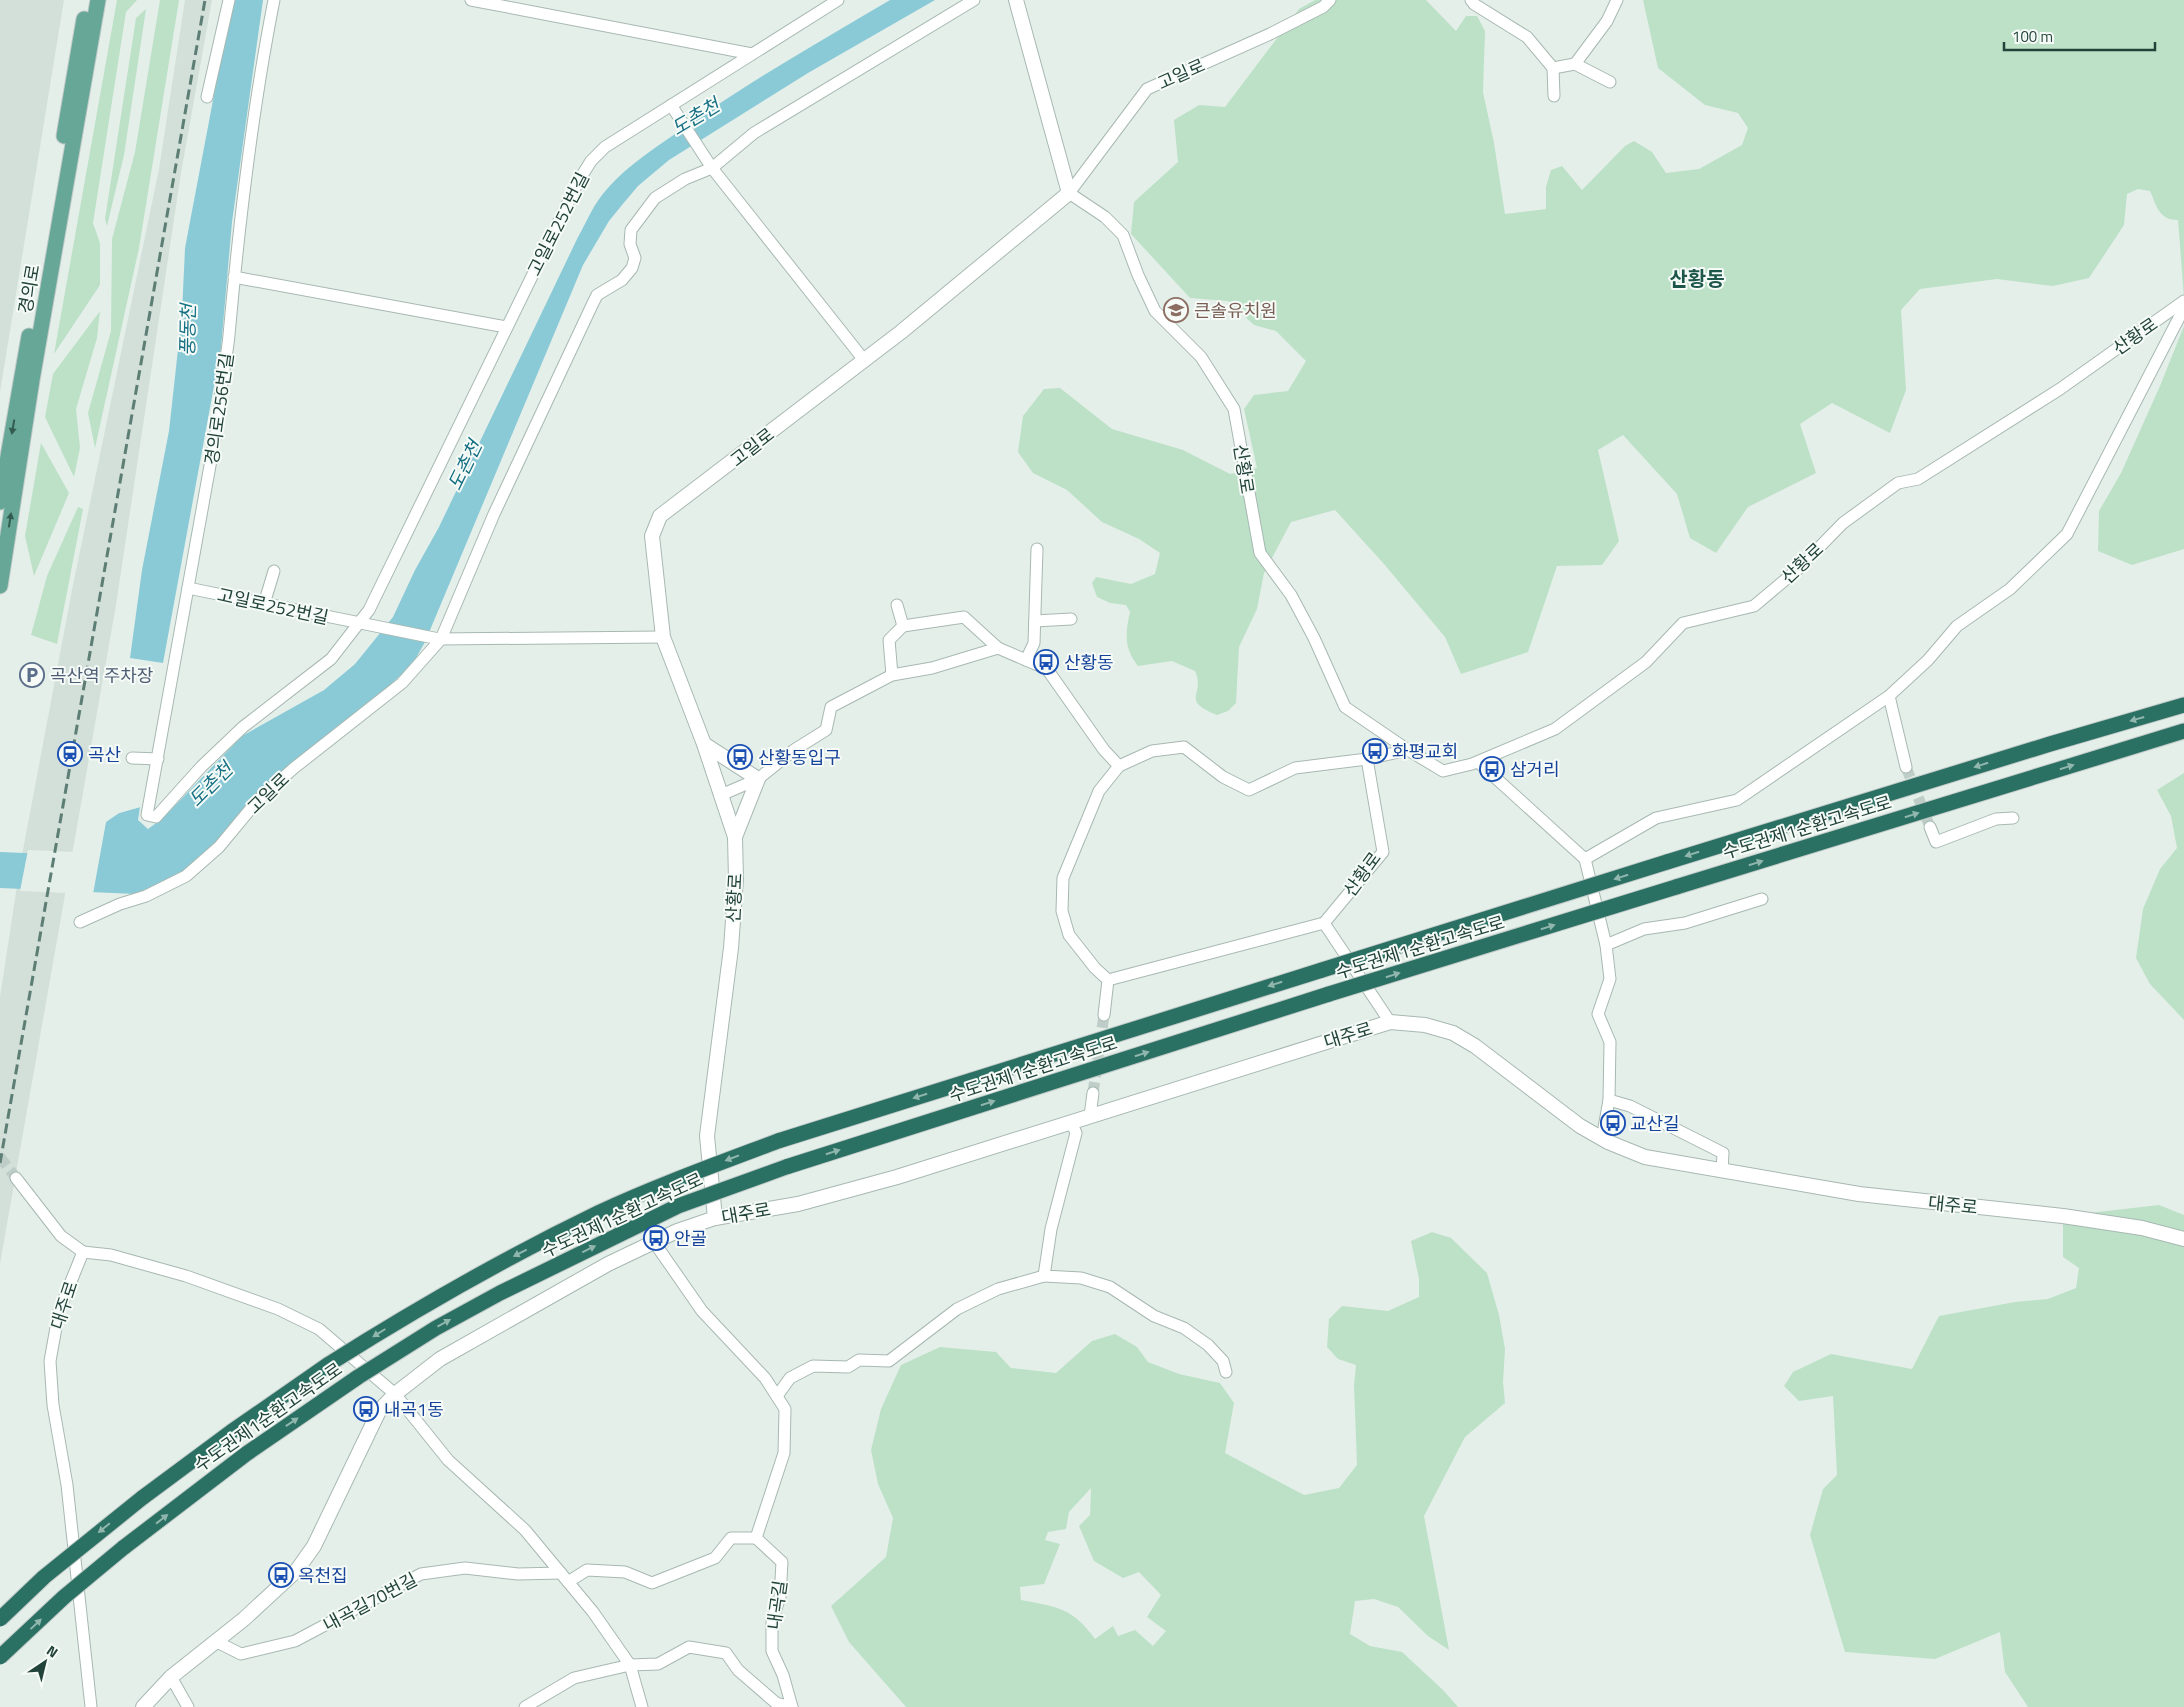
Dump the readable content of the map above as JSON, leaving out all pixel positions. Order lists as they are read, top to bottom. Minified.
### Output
{"streets":{"highway":["수도권제1순환고속도로"],"main road":["경의로"],"street":["고일로","고일로252번길","산황로","경의로256번길","대주로","내곡길70번길","내곡길"]},"crossings":[["고일로","산황로"],["고일로252번길","경의로256번길"],["산황로","대주로"],["대주로","내곡길70번길"]],"districts":["산황동"],"water":["도촌천","풍동천"],"places":{"school or university":["큰솔유치원"],"bus stop":["산황동","화평교회","산황동입구","삼거리","교산길","안골","내곡1동","옥천집"],"parking":["곡산역 주차장"],"station":["곡산"]},"scale_bar":"100 m","north":"top right"}
